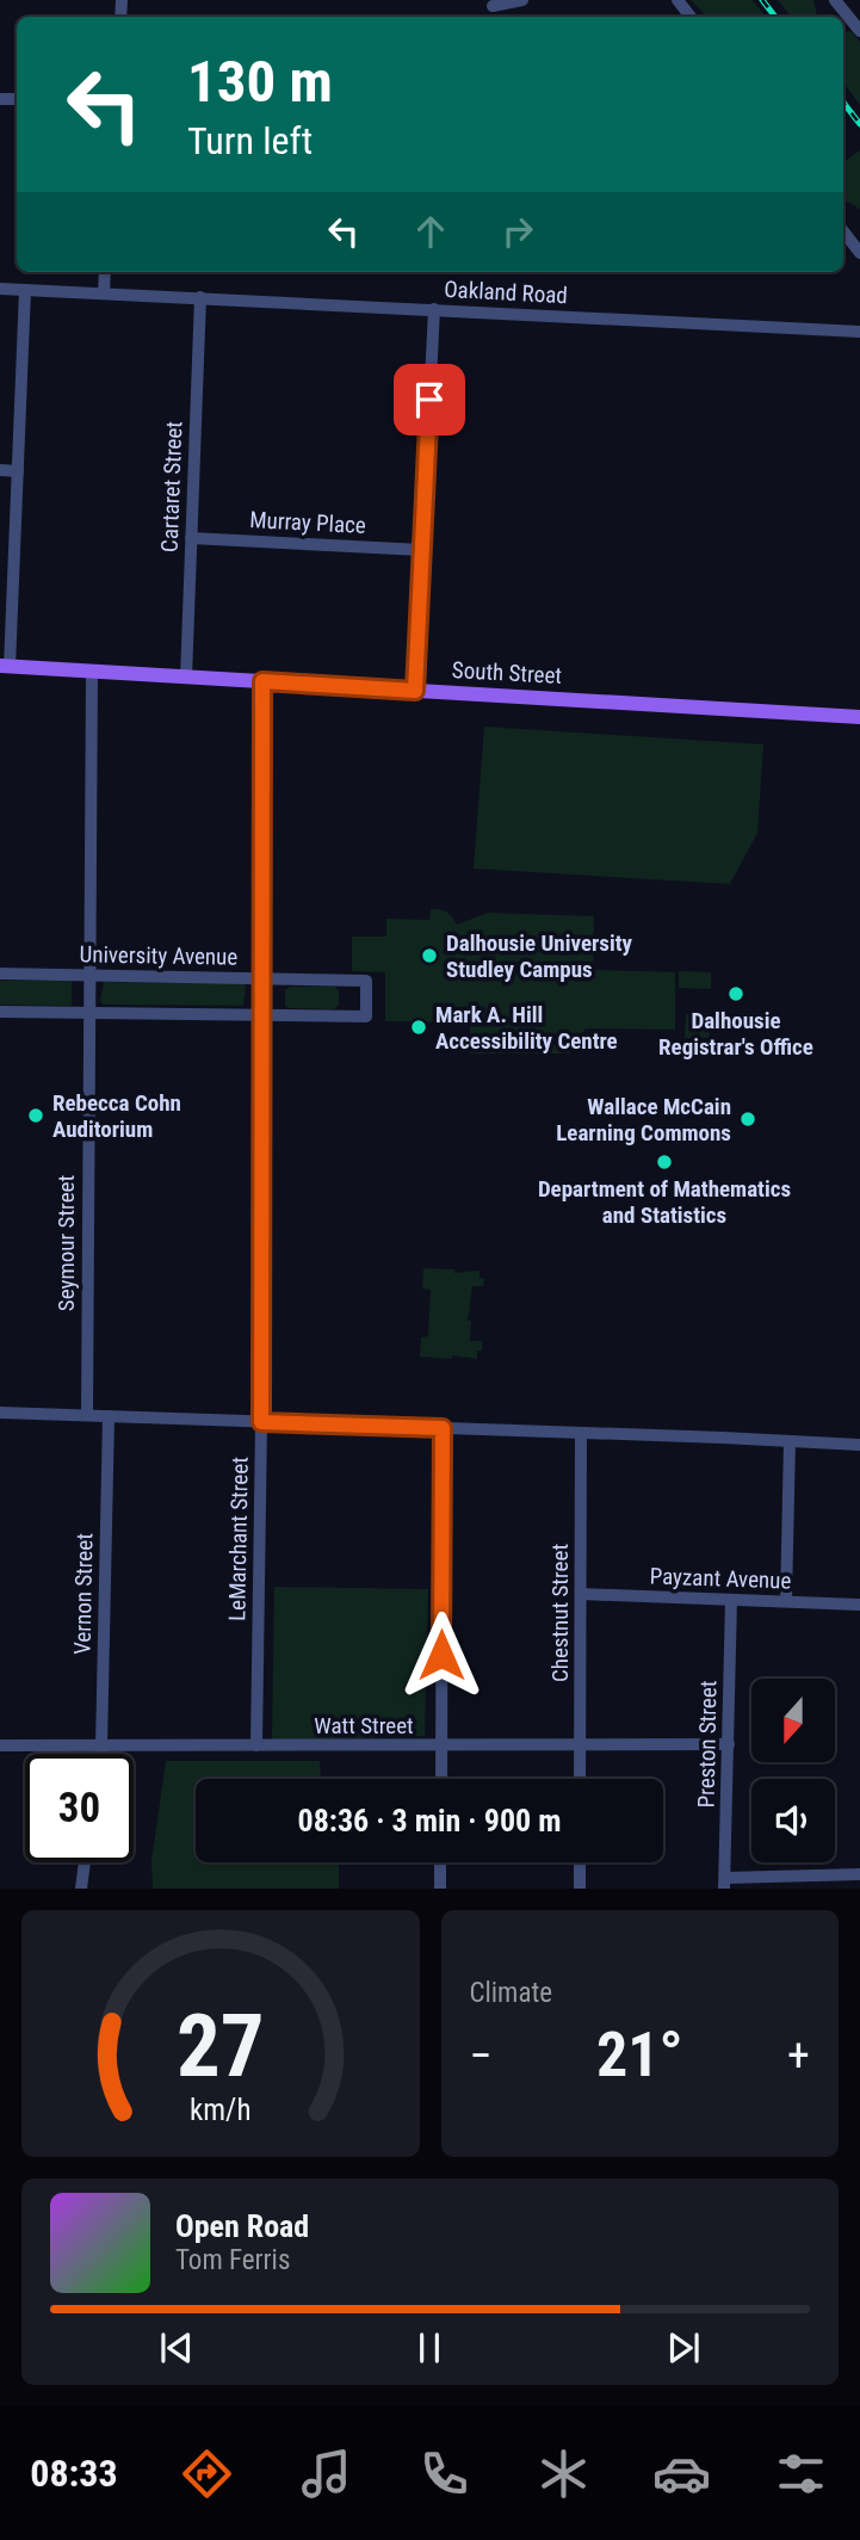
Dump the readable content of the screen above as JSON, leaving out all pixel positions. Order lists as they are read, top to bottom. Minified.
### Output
{"streets":{"main road":["South Street"],"street":["Oakland Road","Cartaret Street","Murray Place","University Avenue","Seymour Street","LeMarchant Street","Payzant Avenue","Vernon Street","Chestnut Street","Watt Street","Preston Street"]},"crossings":[["Oakland Road","Cartaret Street"],["Cartaret Street","Murray Place"],["Cartaret Street","South Street"],["South Street","Seymour Street"],["South Street","LeMarchant Street"],["University Avenue","Seymour Street"],["University Avenue","LeMarchant Street"],["LeMarchant Street","Watt Street"],["Payzant Avenue","Chestnut Street"],["Payzant Avenue","Preston Street"],["Vernon Street","Watt Street"],["Chestnut Street","Watt Street"],["Watt Street","Preston Street"]],"places":["Dalhousie University Studley Campus","Dalhousie Registrar's Office","Mark A. Hill Accessibility Centre","Rebecca Cohn Auditorium","Wallace McCain Learning Commons","Department of Mathematics and Statistics"],"north":"bottom","page":{"turn":["130 m","Turn left"],"limit":"30","trip":"08:36 · 3 min · 900 m","tile":"Climate","heat":["−","21°","+"],"song":["Open Road","Tom Ferris"],"tabs":"08:33","gauge":["27","km/h"]}}
